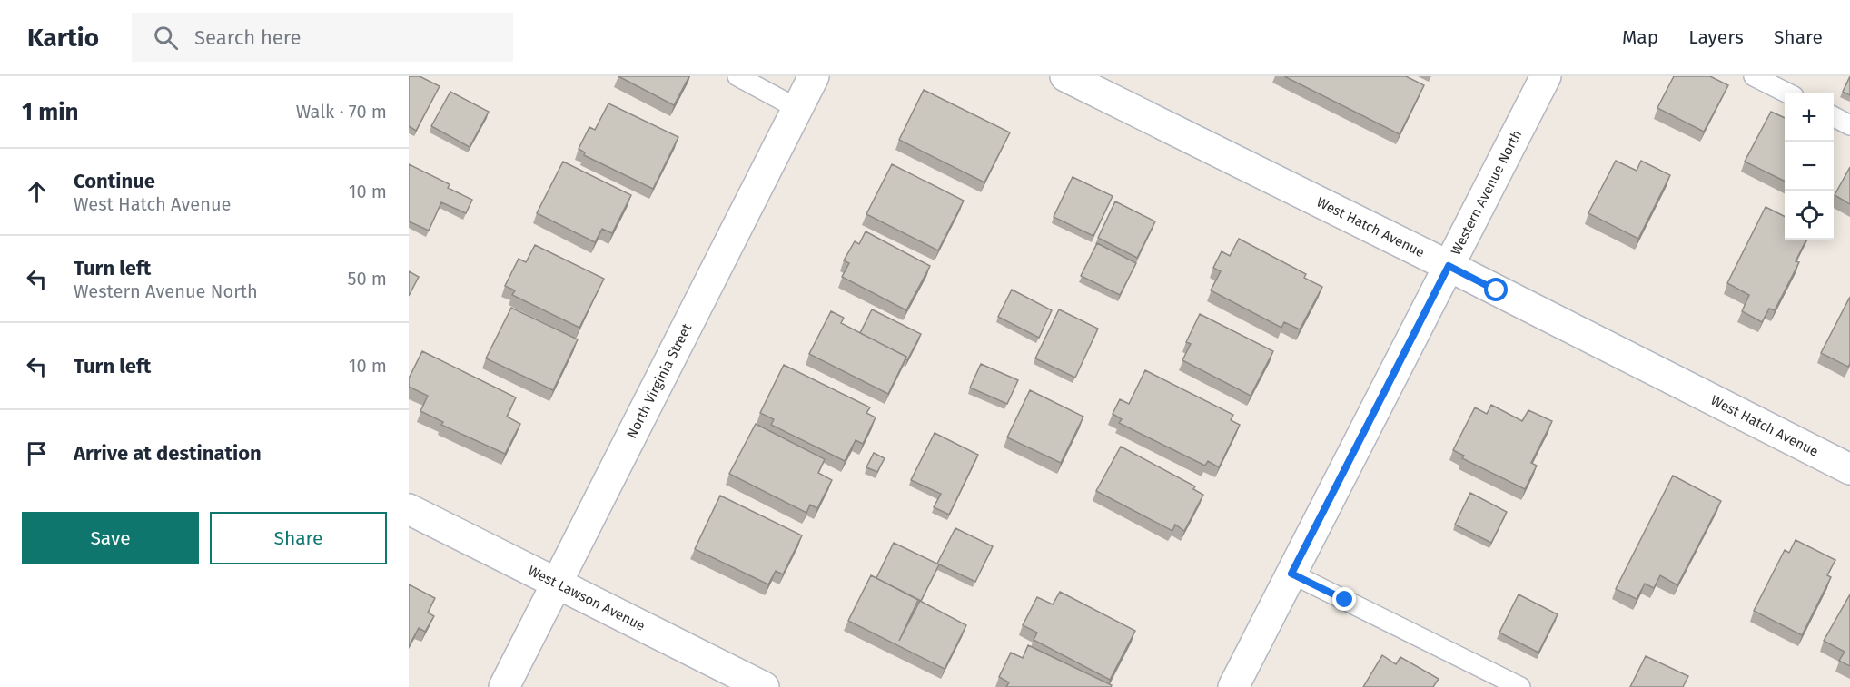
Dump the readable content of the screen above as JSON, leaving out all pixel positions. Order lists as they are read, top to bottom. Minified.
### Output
{"streets":{"street":["Western Avenue North","West Hatch Avenue","North Virginia Street","West Lawson Avenue"]},"crossings":[["Western Avenue North","West Hatch Avenue"],["North Virginia Street","West Lawson Avenue"]],"page":{"header":"Kartio","search":"Search here","nav":["Map","Layers","Share"],"heading":["1 min","Walk · 70 m"],"map_buttons":["+","−"],"list":[["Continue","West Hatch Avenue","10 m"],["Turn left","Western Avenue North","50 m"],["Turn left","10 m"],"Arrive at destination"],"buttons":["Save","Share"]}}
